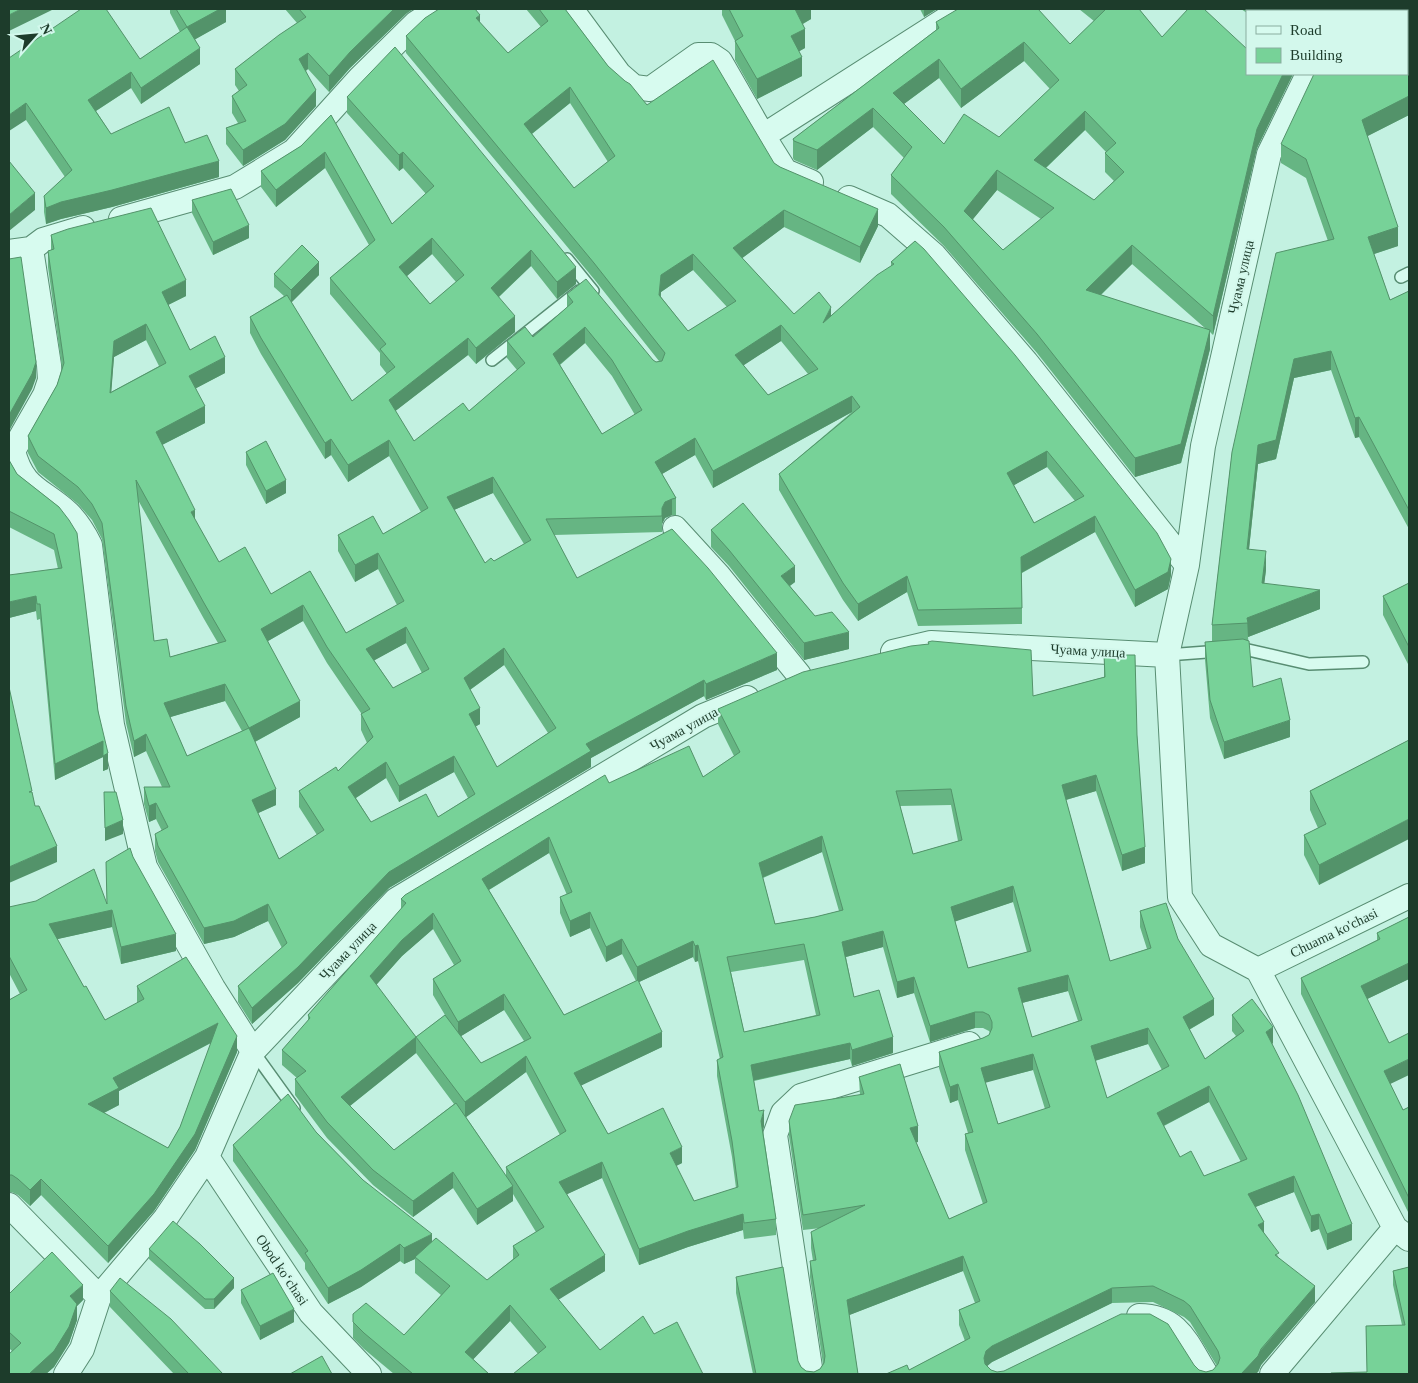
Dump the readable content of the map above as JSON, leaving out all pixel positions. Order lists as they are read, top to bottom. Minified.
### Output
{"streets":{"street":["Чуама улица","Chuama ko'chasi","Obod koʻchasi"]},"crossings":[["Чуама улица","Obod koʻchasi"]],"legend":["Road","Building"],"north":"top right"}
